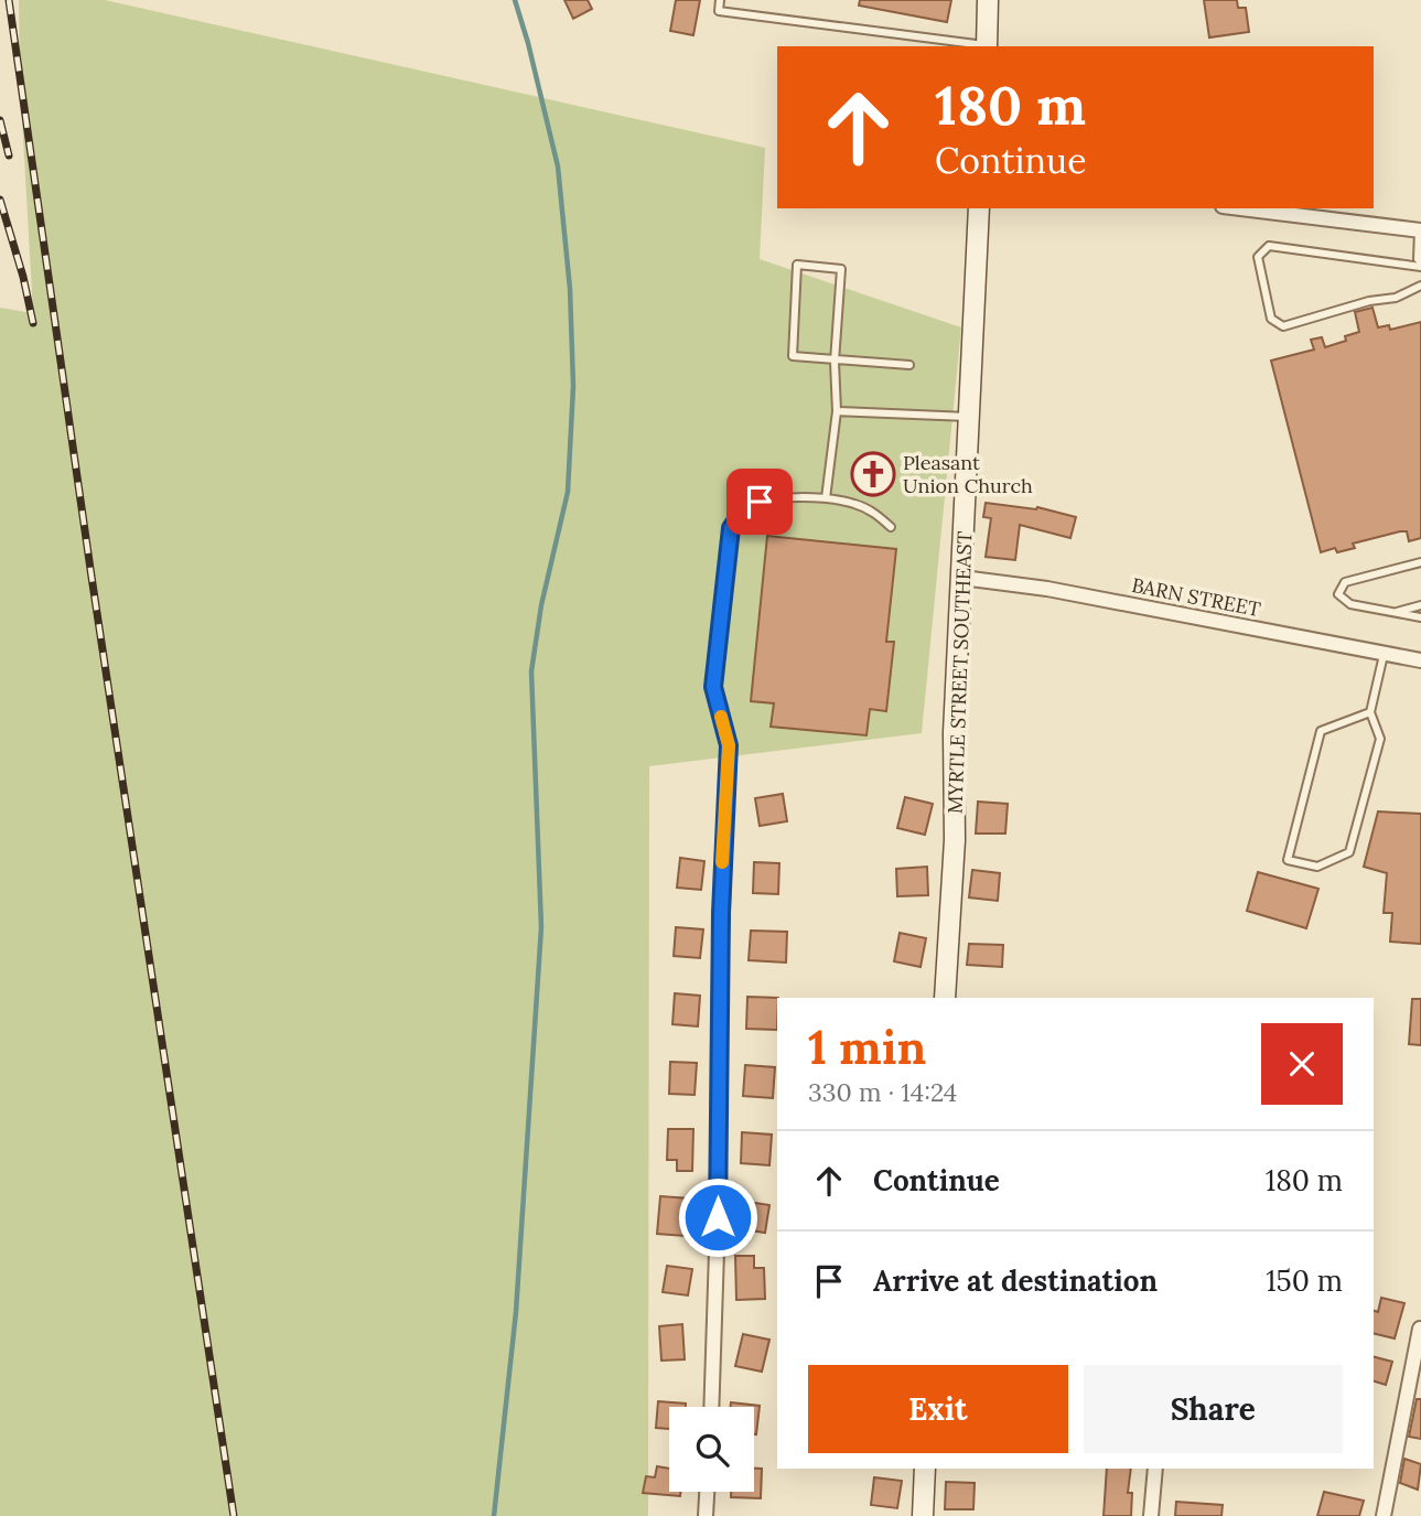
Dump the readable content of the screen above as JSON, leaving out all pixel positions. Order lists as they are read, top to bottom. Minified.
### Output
{"streets":{"street":["BARN STREET","MYRTLE STREET SOUTHEAST"]},"crossings":[["BARN STREET","MYRTLE STREET SOUTHEAST"]],"places":{"church":["Pleasant Union Church"]},"page":{"turn":["180 m","Continue"],"heading":["1 min","330 m · 14:24"],"list":[{"name":"Continue","value":"180 m"},{"name":"Arrive at destination","value":"150 m"}],"buttons":["Exit","Share"]}}
